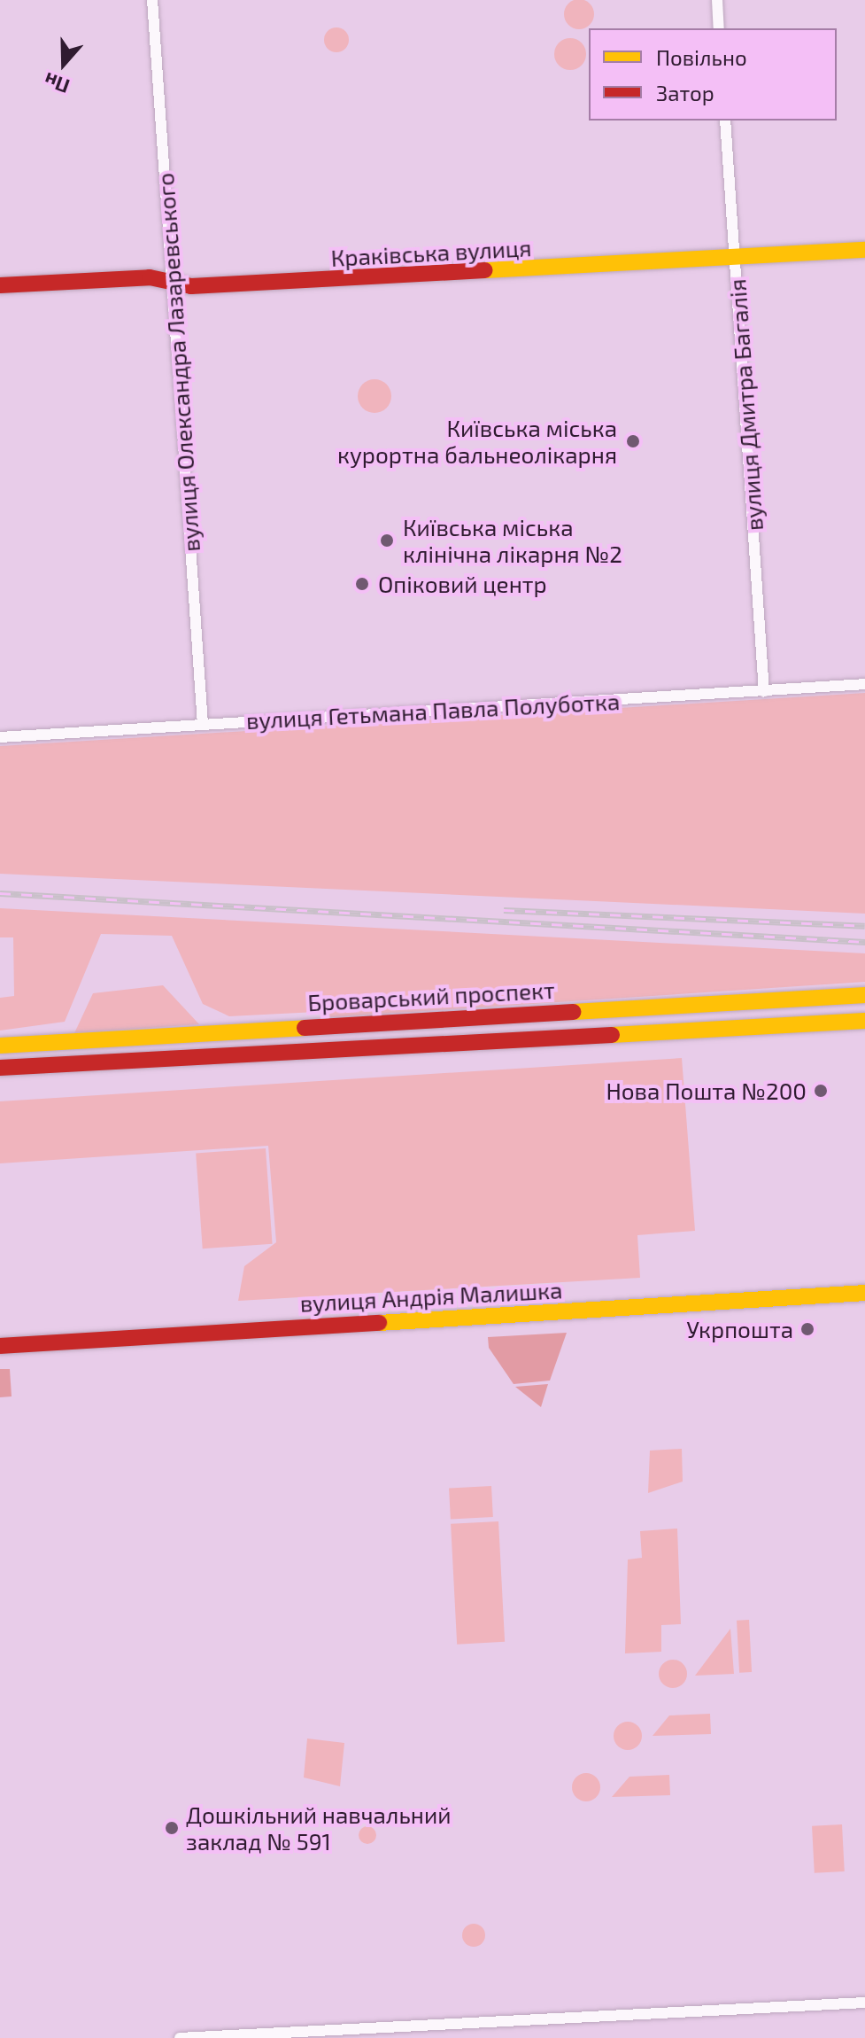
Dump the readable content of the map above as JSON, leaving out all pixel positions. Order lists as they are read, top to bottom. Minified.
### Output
{"streets":{"street":["Краківська вулиця","вулиця Олександра Лазаревського","вулиця Дмитра Багалія","вулиця Гетьмана Павла Полуботка","Броварський проспект","вулиця Андрія Малишка"]},"crossings":[["Краківська вулиця","вулиця Олександра Лазаревського"],["Краківська вулиця","вулиця Дмитра Багалія"],["вулиця Олександра Лазаревського","вулиця Гетьмана Павла Полуботка"],["вулиця Дмитра Багалія","вулиця Гетьмана Павла Полуботка"]],"places":["Київська міська курортна бальнеолікарня","Київська міська клінічна лікарня №2","Опіковий центр","Нова Пошта №200","Укрпошта","Дошкільний навчальний заклад № 591"],"legend":["Повільно","Затор"],"north":"bottom"}
